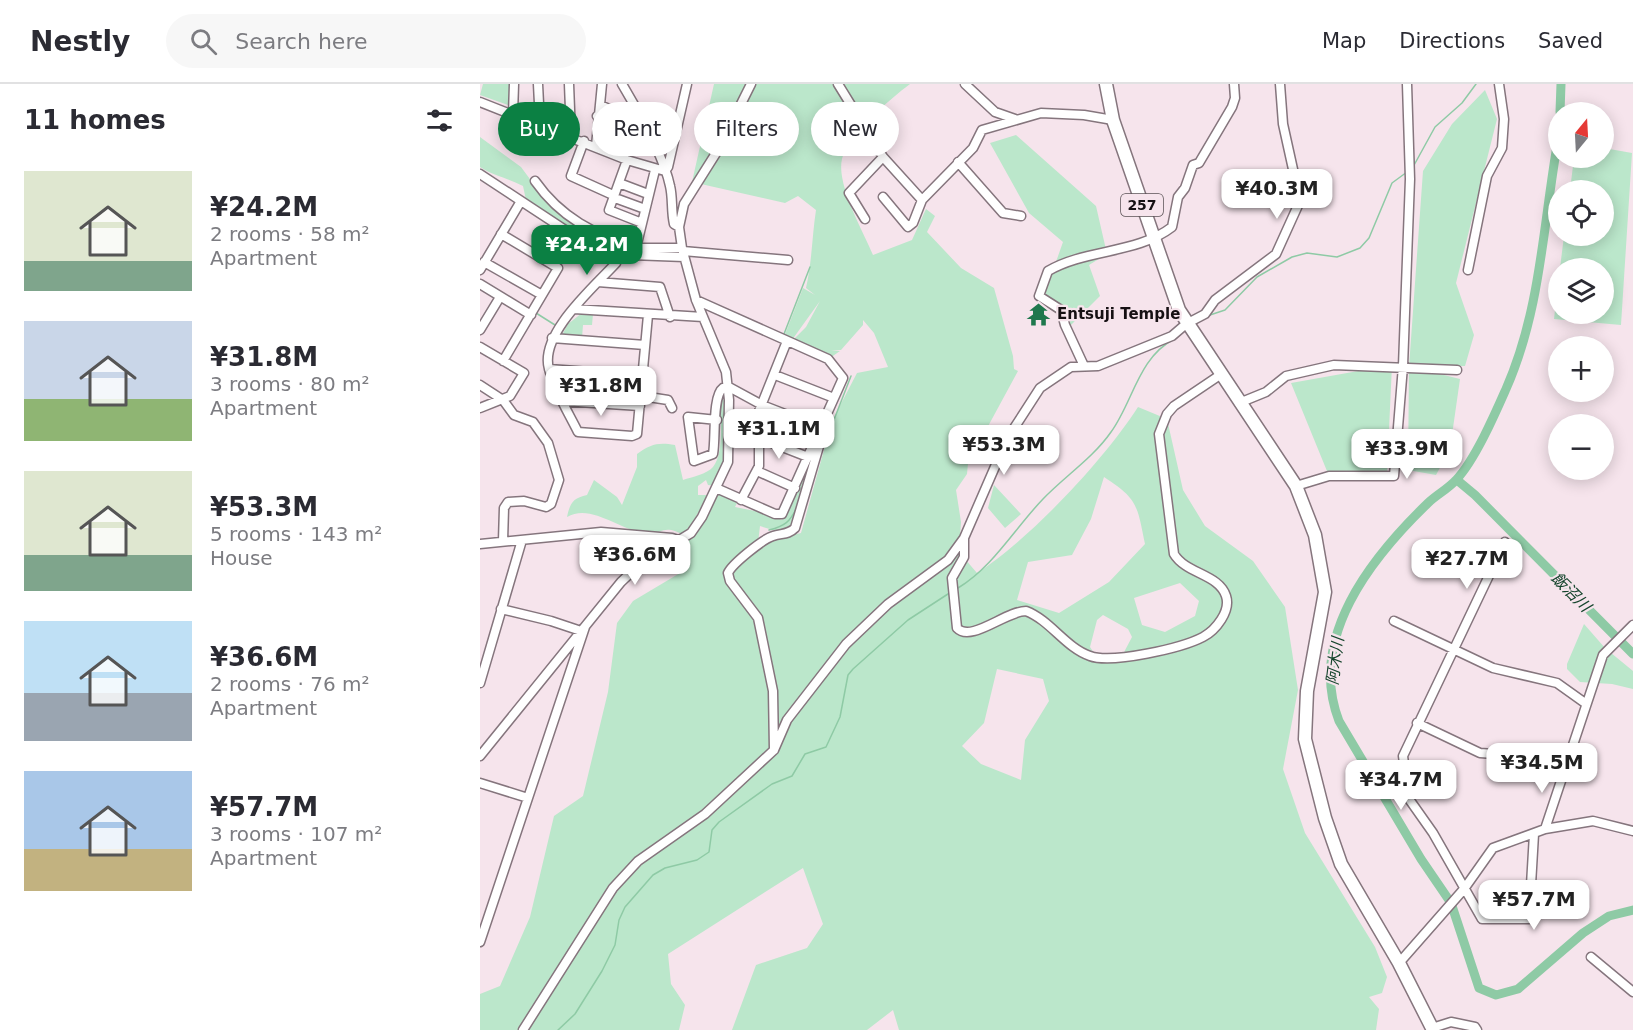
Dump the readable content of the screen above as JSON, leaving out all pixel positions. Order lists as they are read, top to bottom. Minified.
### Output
{"streets":{"highway":["257"]},"water":["飯沼川","阿木川"],"places":{"temple":["Entsuji Temple"]},"north":"top","page":{"header":"Nestly","search":"Search here","nav":["Map","Directions","Saved"],"heading":"11 homes","map_buttons":["+","−"],"chip":["Buy","Rent","Filters","New"],"list":[{"name":"¥24.2M","note":"2 rooms · 58 m² · Apartment"},{"name":"¥31.8M","note":"3 rooms · 80 m² · Apartment"},{"name":"¥53.3M","note":"5 rooms · 143 m² · House"},{"name":"¥36.6M","note":"2 rooms · 76 m² · Apartment"},{"name":"¥57.7M","note":"3 rooms · 107 m² · Apartment"}],"price":["¥40.3M","¥24.2M","¥31.8M","¥31.1M","¥53.3M","¥33.9M","¥36.6M","¥27.7M","¥34.5M","¥34.7M","¥57.7M"]}}
